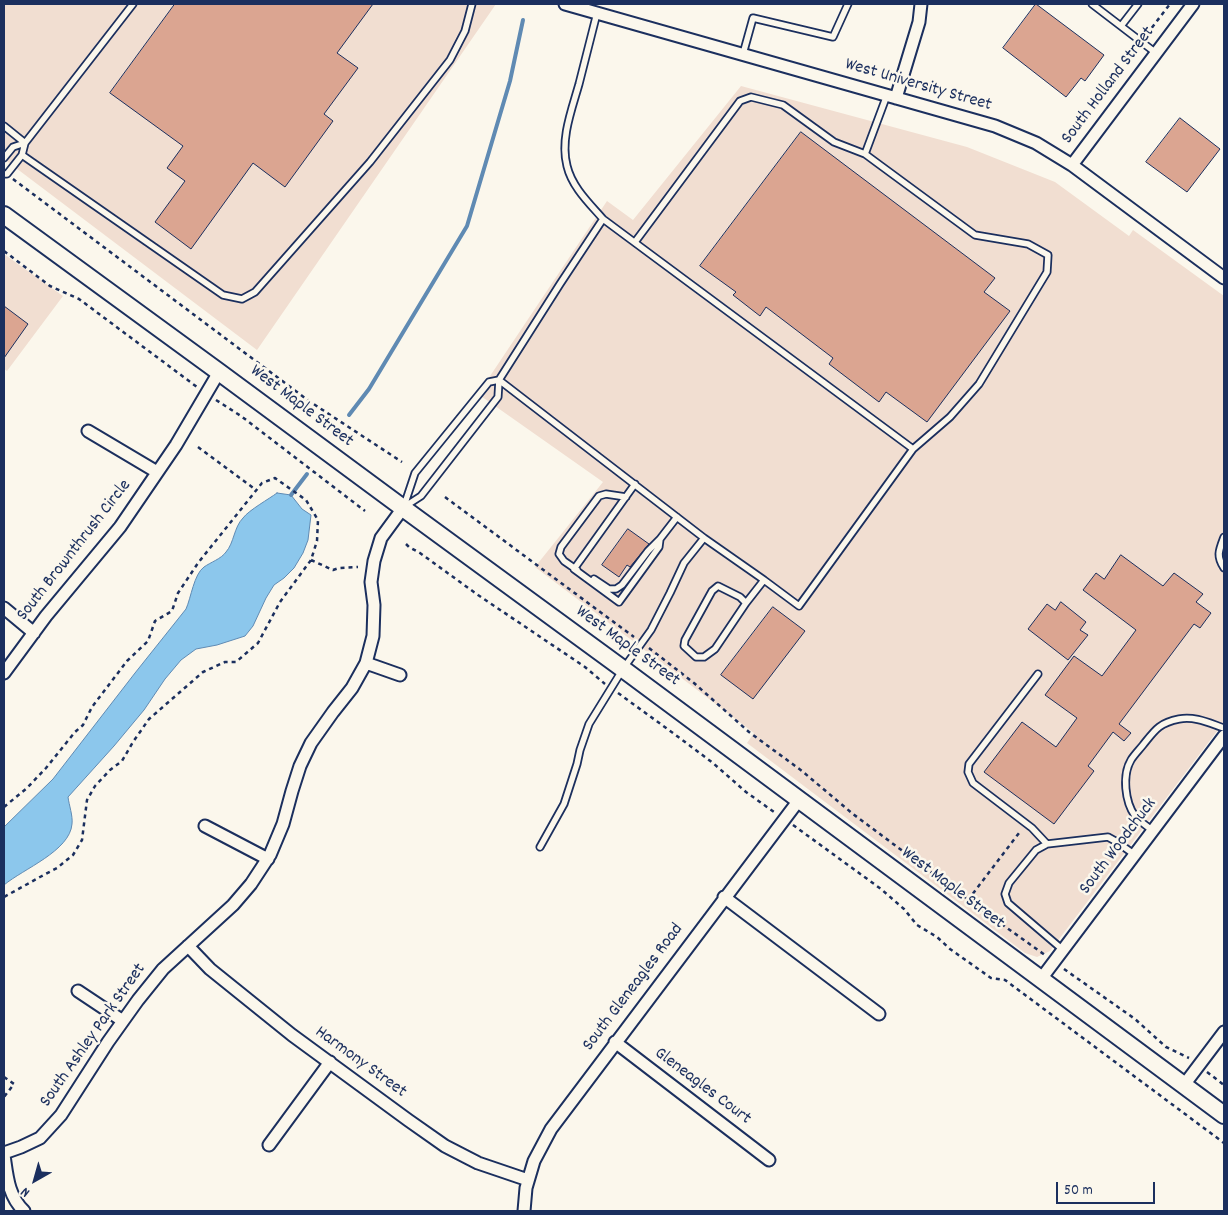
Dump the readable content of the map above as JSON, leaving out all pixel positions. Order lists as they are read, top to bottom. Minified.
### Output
{"streets":{"main road":["West Maple Street"],"street":["West University Street","South Holland Street","South Brownthrush Circle","South Woodchuck","South Gleneagles Road","South Ashley Park Street","Harmony Street","Gleneagles Court"]},"crossings":[["West University Street","South Holland Street"],["West Maple Street","South Brownthrush Circle"],["West Maple Street","South Woodchuck"],["West Maple Street","South Gleneagles Road"],["West Maple Street","South Ashley Park Street"],["South Gleneagles Road","Harmony Street"],["South Gleneagles Road","Gleneagles Court"],["South Ashley Park Street","Harmony Street"]],"scale_bar":"50 m","north":"bottom left"}
